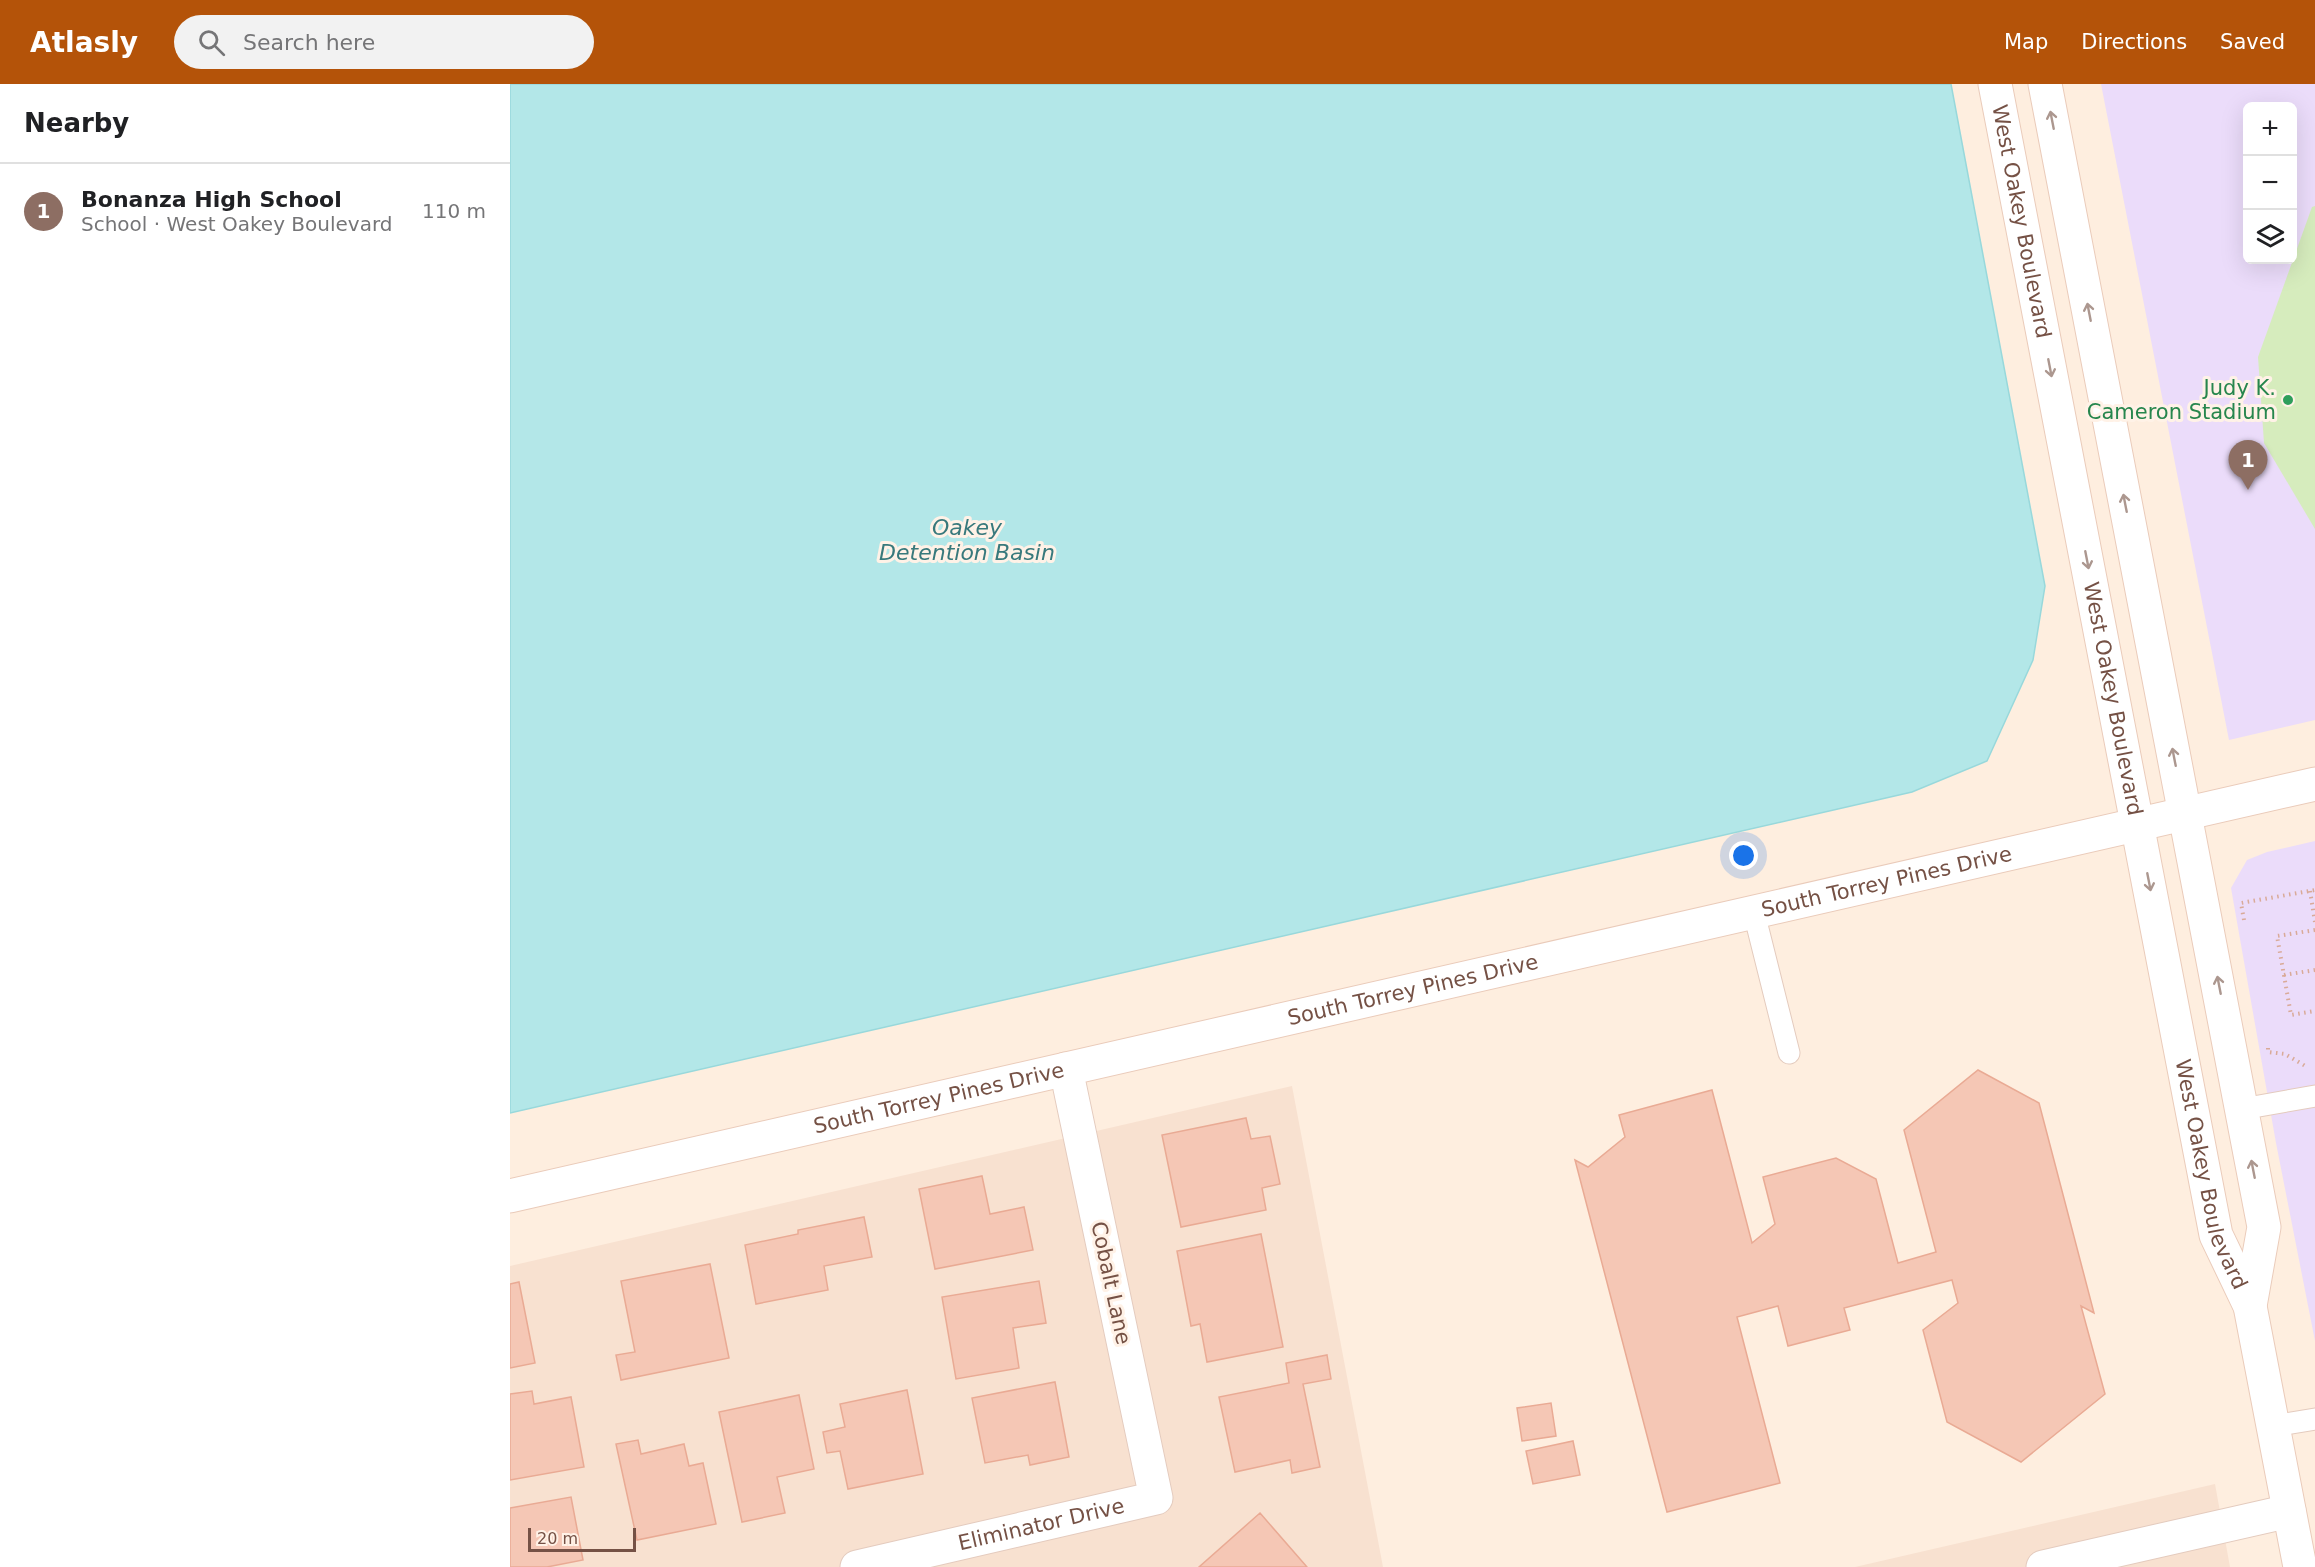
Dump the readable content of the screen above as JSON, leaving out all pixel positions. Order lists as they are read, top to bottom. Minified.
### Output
{"streets":{"main road":["West Oakey Boulevard","South Torrey Pines Drive","Cobalt Lane","Eliminator Drive"]},"crossings":[["West Oakey Boulevard","South Torrey Pines Drive"],["South Torrey Pines Drive","Cobalt Lane"],["Cobalt Lane","Eliminator Drive"]],"water":["Oakey Detention Basin"],"places":["Judy K. Cameron Stadium"],"scale_bar":"20 m","page":{"header":"Atlasly","search":"Search here","nav":["Map","Directions","Saved"],"heading":"Nearby","map_buttons":["+","−"],"list":[{"mark":"1","name":"Bonanza High School","note":"School · West Oakey Boulevard","value":"110 m"}],"pins":"1","scale":"20 m"}}
